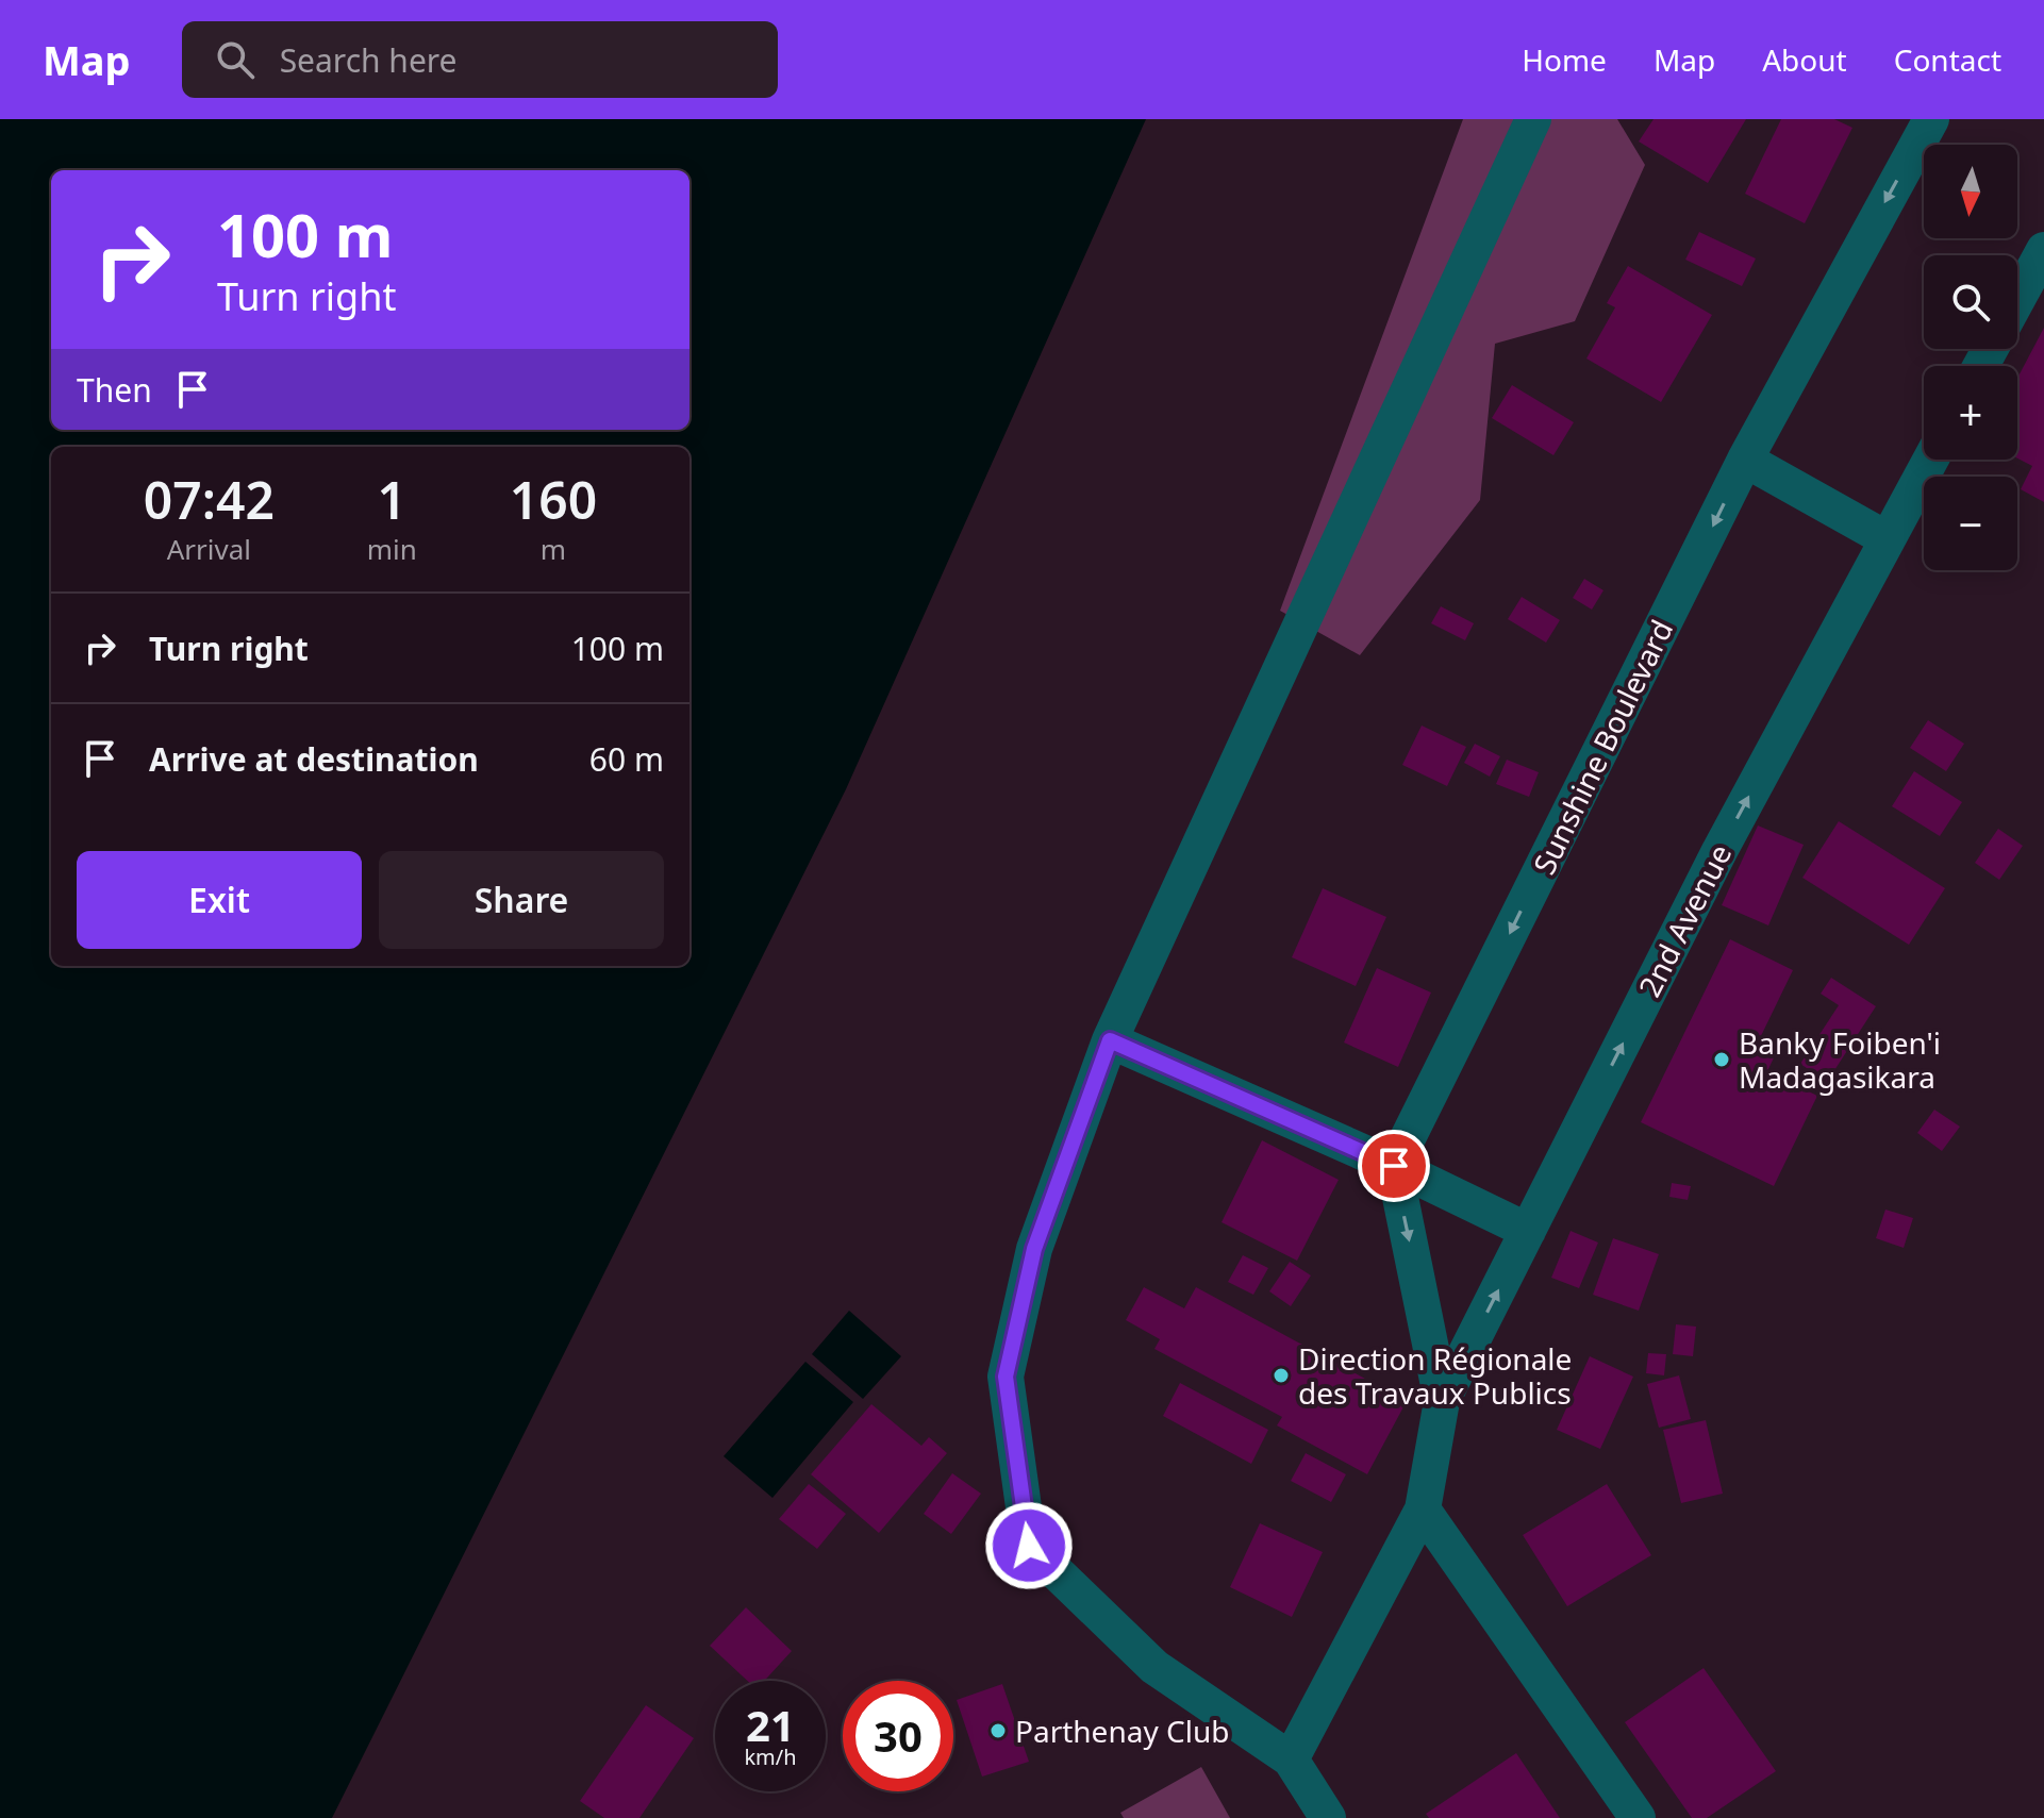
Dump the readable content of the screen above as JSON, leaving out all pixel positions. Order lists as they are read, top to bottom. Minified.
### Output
{"streets":{"street":["Sunshine Boulevard","2nd Avenue"]},"one_way":["2nd Avenue"],"places":["Banky Foiben'i Madagasikara","Direction Régionale des Travaux Publics","Parthenay Club"],"north":"bottom","page":{"header":"Map","search":"Search here","nav":["Home","Map","About","Contact"],"map_buttons":["+","−"],"turn":["100 m","Turn right"],"then":"Then","eta":["07:42","Arrival","1","min","160","m"],"list":[{"name":"Turn right","value":"100 m"},{"name":"Arrive at destination","value":"60 m"}],"buttons":["Exit","Share"],"speed":"21 km/h","limit":"30"}}
